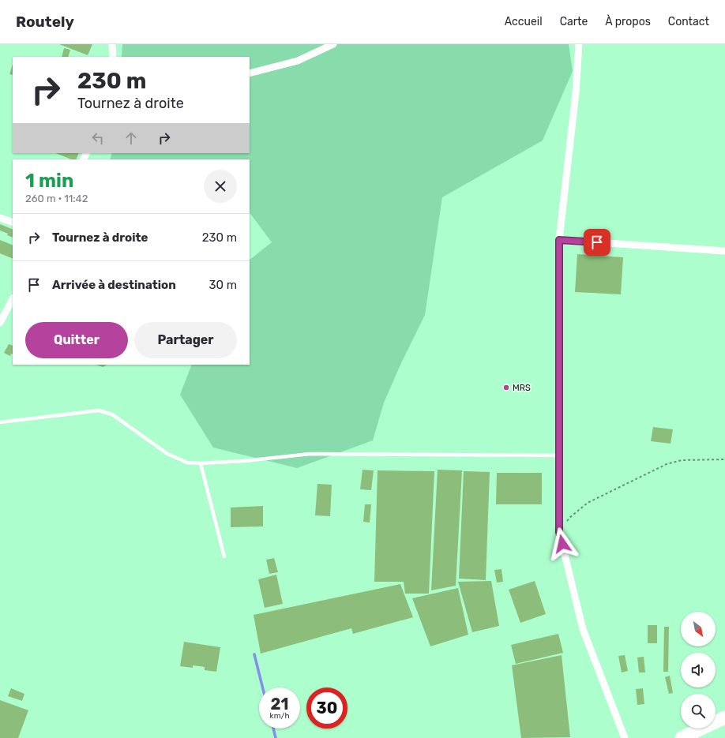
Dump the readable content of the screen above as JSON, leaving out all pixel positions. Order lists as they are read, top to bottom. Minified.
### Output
{"places":["MRS"],"north":"bottom right","page":{"header":"Routely","nav":["Accueil","Carte","À propos","Contact"],"turn":["230 m","Tournez à droite"],"heading":["1 min","260 m · 11:42"],"list":[{"name":"Tournez à droite","value":"230 m"},{"name":"Arrivée à destination","value":"30 m"}],"buttons":["Quitter","Partager"],"speed":"21 km/h","limit":"30"}}
